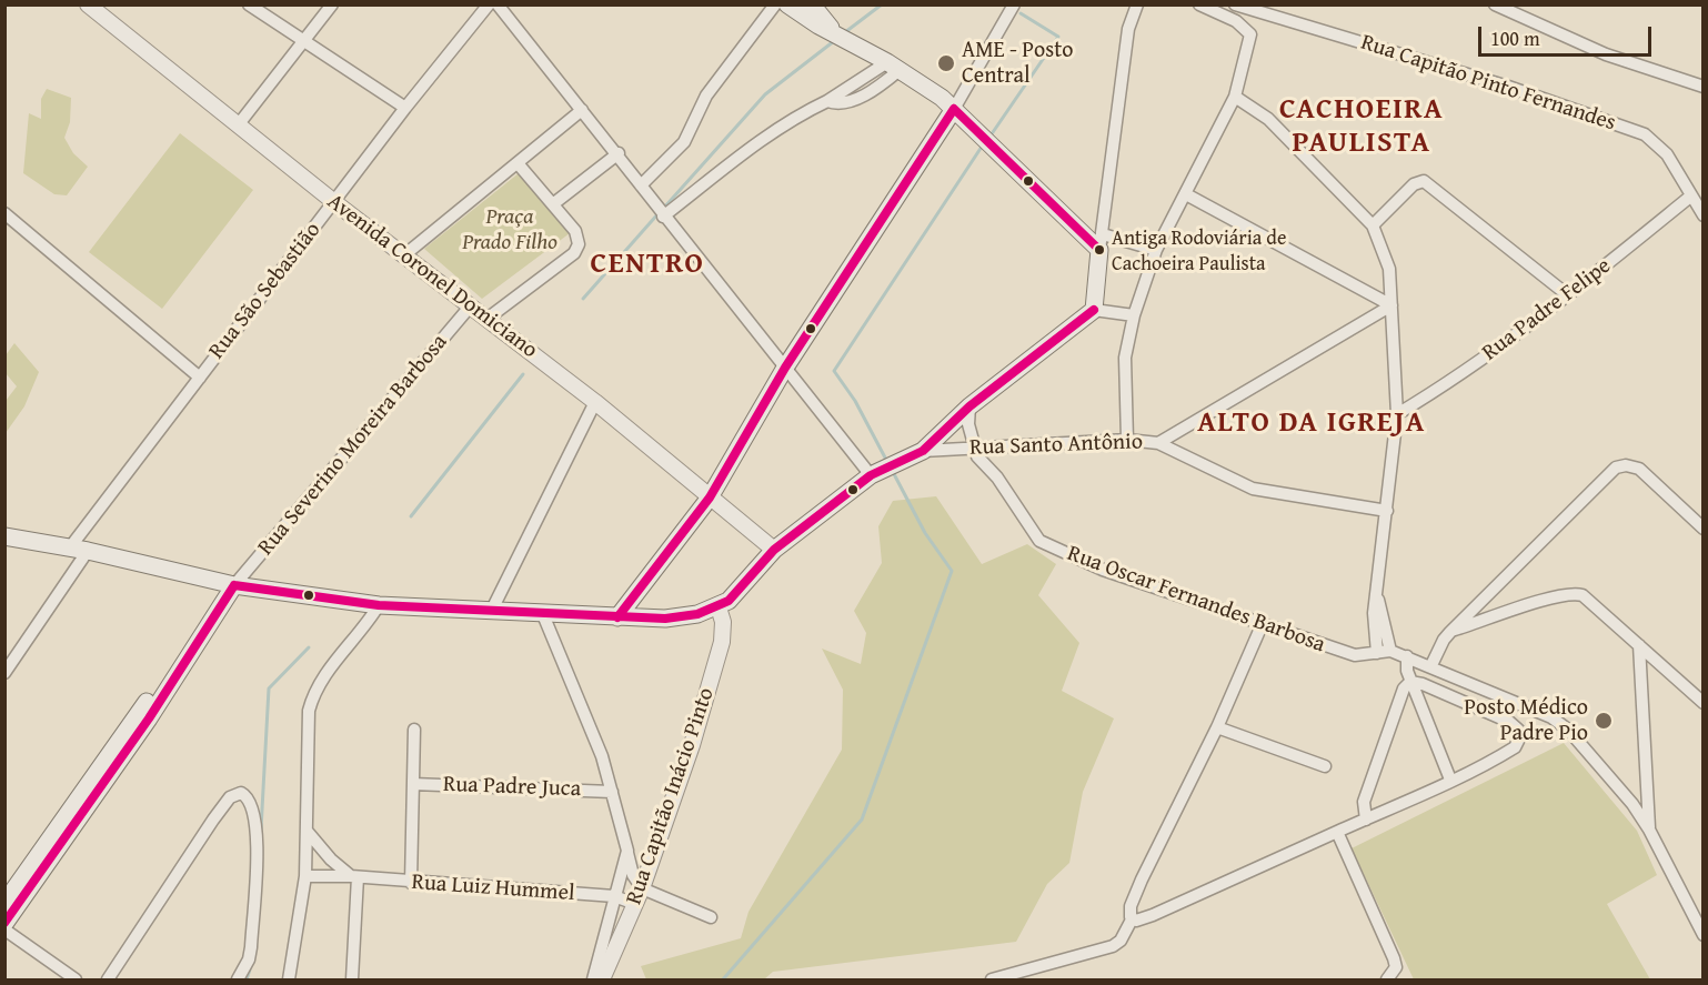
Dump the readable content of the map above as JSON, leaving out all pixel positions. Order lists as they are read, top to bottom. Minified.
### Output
{"streets":{"street":["Rua Capitão Pinto Fernandes","Avenida Coronel Domiciano","Rua São Sebastião","Rua Padre Felipe","Rua Severino Moreira Barbosa","Rua Santo Antônio","Rua Oscar Fernandes Barbosa","Rua Padre Juca","Rua Capitão Inácio Pinto","Rua Luiz Hummel"]},"crossings":[["Rua Capitão Pinto Fernandes","Rua Padre Felipe"],["Avenida Coronel Domiciano","Rua São Sebastião"],["Avenida Coronel Domiciano","Rua Severino Moreira Barbosa"],["Rua Santo Antônio","Rua Oscar Fernandes Barbosa"],["Rua Capitão Inácio Pinto","Rua Luiz Hummel"]],"districts":["CACHOEIRA PAULISTA","CENTRO","ALTO DA IGREJA"],"parks":["Praça Prado Filho"],"places":["AME - Posto Central","Antiga Rodoviária de Cachoeira Paulista","Posto Médico Padre Pio"],"scale_bar":"100 m"}
